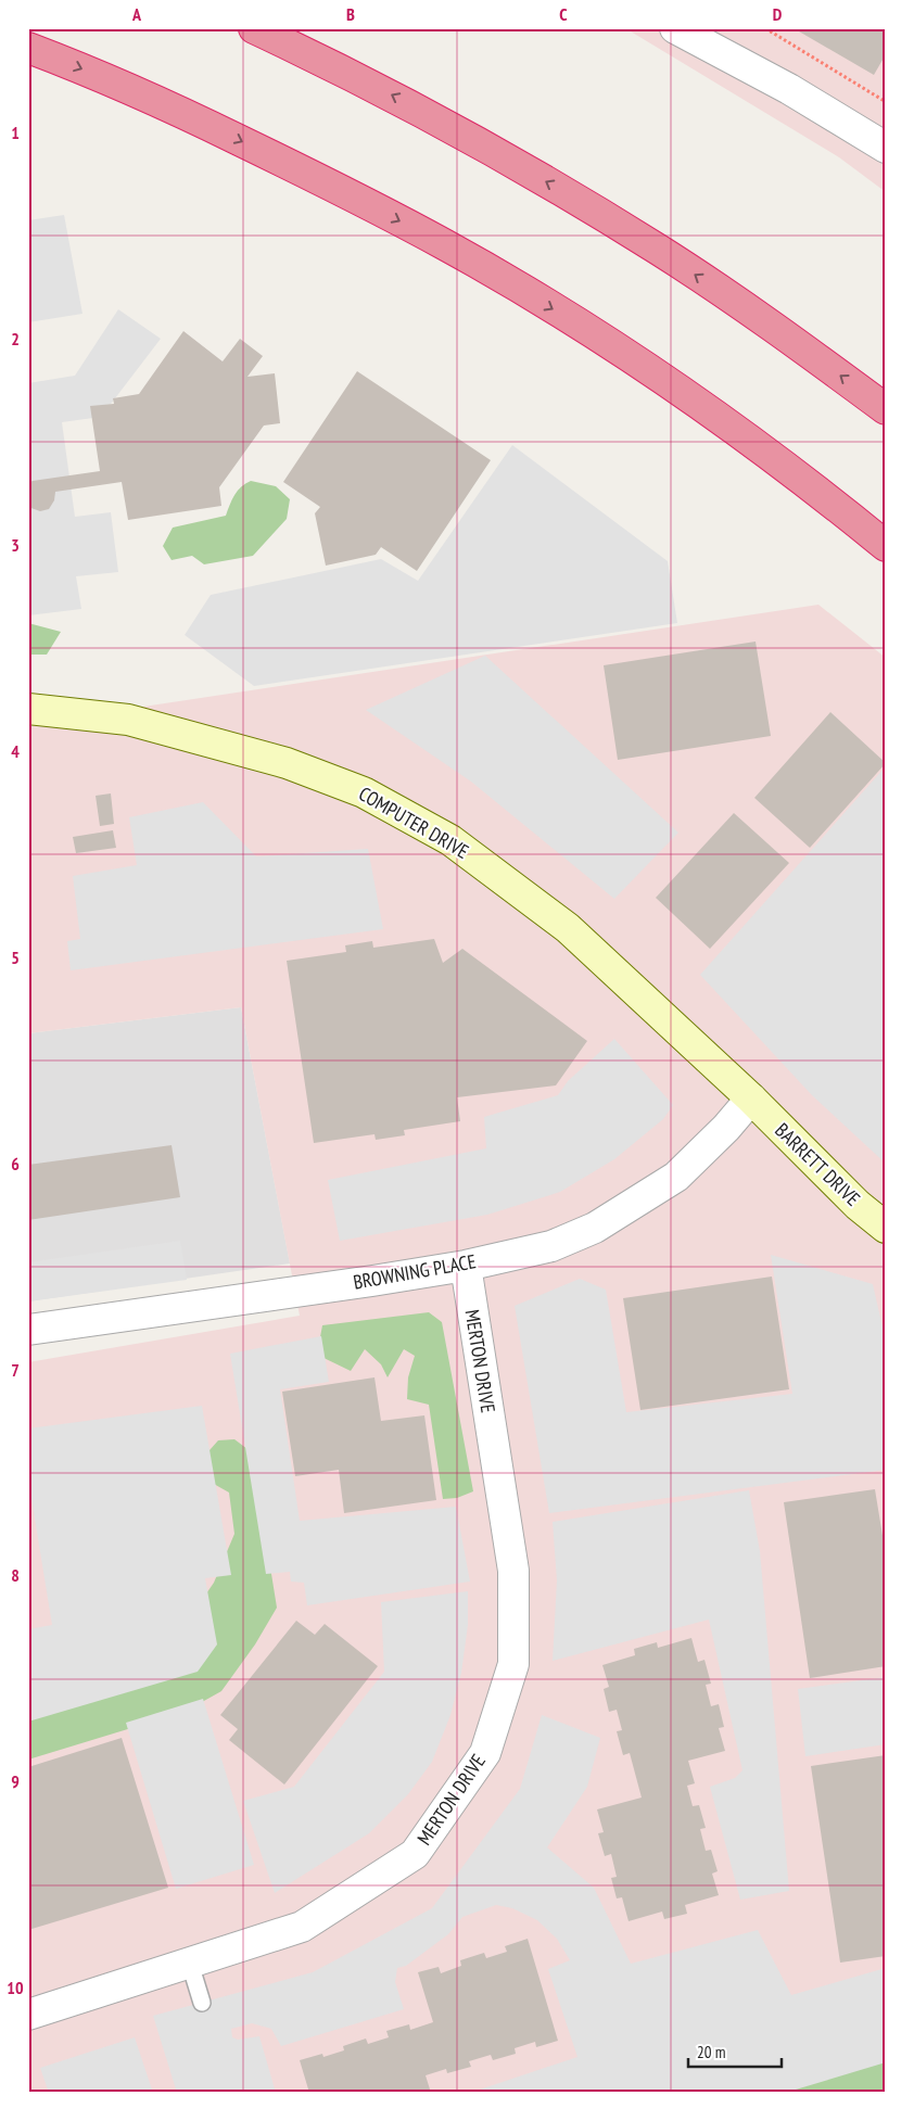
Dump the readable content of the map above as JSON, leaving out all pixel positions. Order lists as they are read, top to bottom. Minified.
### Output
{"streets":{"street":["COMPUTER DRIVE","BARRETT DRIVE","BROWNING PLACE","MERTON DRIVE"]},"crossings":[["COMPUTER DRIVE","BARRETT DRIVE"],["COMPUTER DRIVE","BROWNING PLACE"],["BARRETT DRIVE","BROWNING PLACE"],["BROWNING PLACE","MERTON DRIVE"]],"scale_bar":"20 m","grid":{"columns":["A","B","C","D"],"rows":["1","2","3","4","5","6","7","8","9","10"]}}
